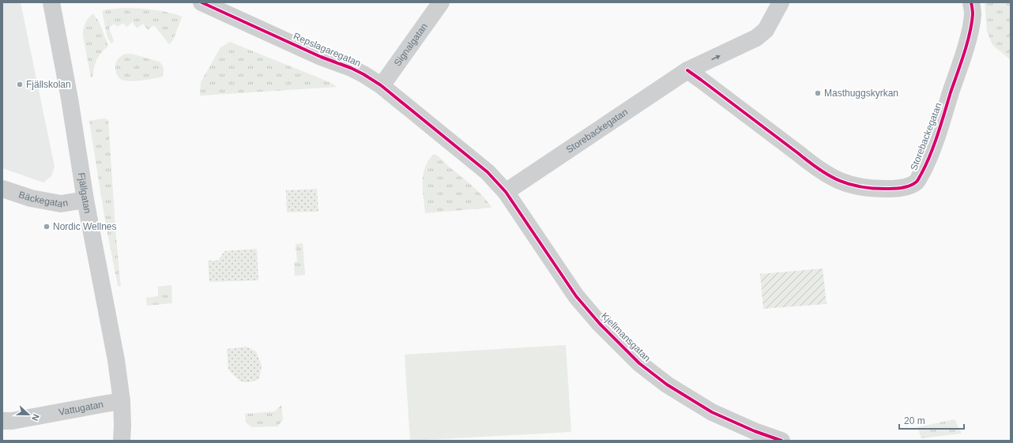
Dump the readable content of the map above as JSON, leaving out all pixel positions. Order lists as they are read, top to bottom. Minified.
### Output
{"streets":{"street":["Signalgatan","Repslagaregatan","Storebackegatan","Fjällgatan","Bäckegatan","Kjellmansgatan","Vattugatan"]},"crossings":[["Signalgatan","Repslagaregatan"],["Repslagaregatan","Storebackegatan"],["Repslagaregatan","Kjellmansgatan"],["Storebackegatan","Kjellmansgatan"],["Fjällgatan","Bäckegatan"],["Fjällgatan","Vattugatan"]],"places":["Fjällskolan","Masthuggskyrkan","Nordic Wellnes"],"scale_bar":"20 m","north":"right"}
